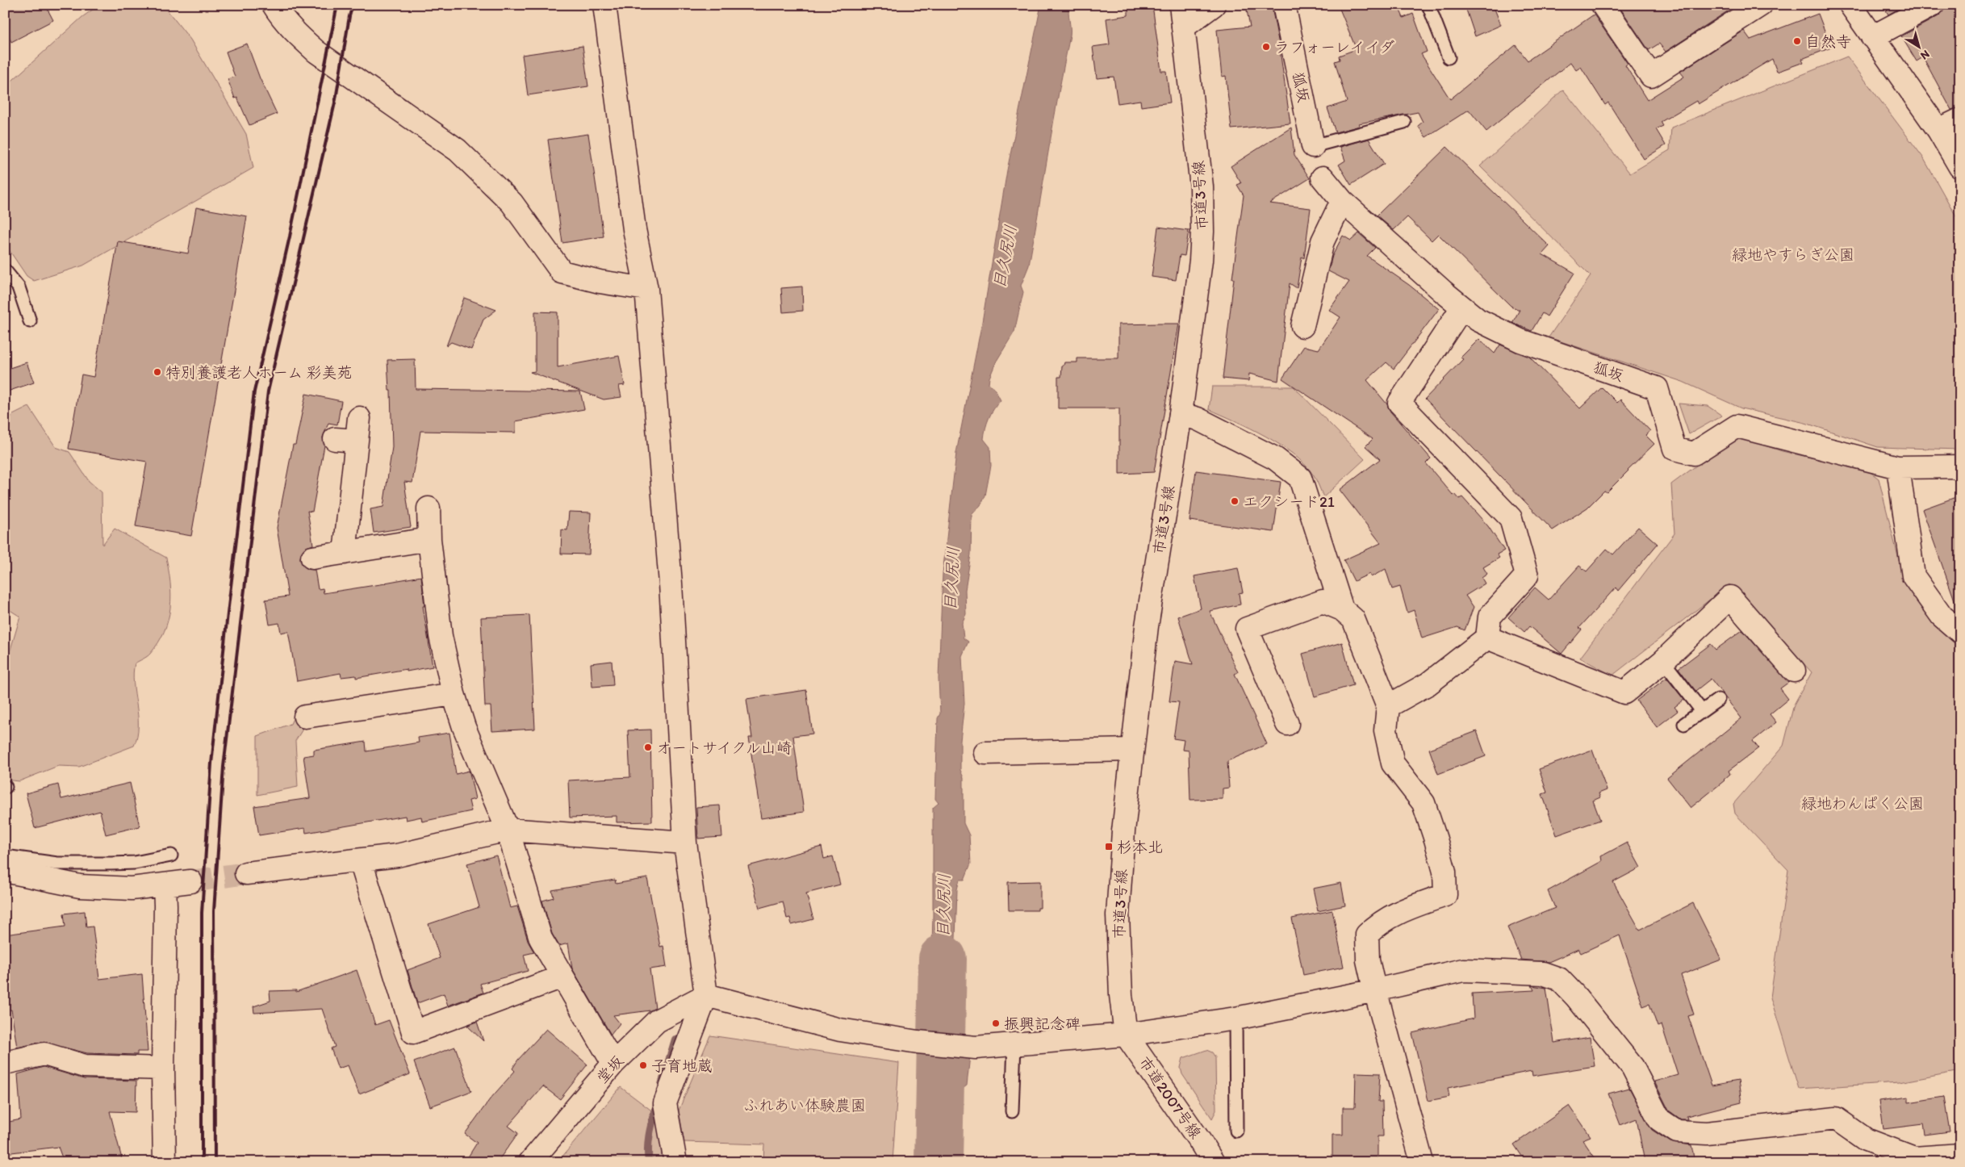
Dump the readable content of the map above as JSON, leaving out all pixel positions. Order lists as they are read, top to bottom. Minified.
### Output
{"streets":{"street":["狐坂","市道3号線","堂坂","市道2007号線"]},"crossings":[["市道3号線","市道2007号線"]],"water":["目久尻川"],"parks":["緑地やすらぎ公園","緑地わんぱく公園","ふれあい体験農園"],"places":{"other":["自然寺","ラフォーレイイダ","特別養護老人ホーム 彩美苑","エクシード21","オートサイクル山崎","振興記念碑","子育地蔵"],"transit":["杉本北"]},"north":"bottom right"}
